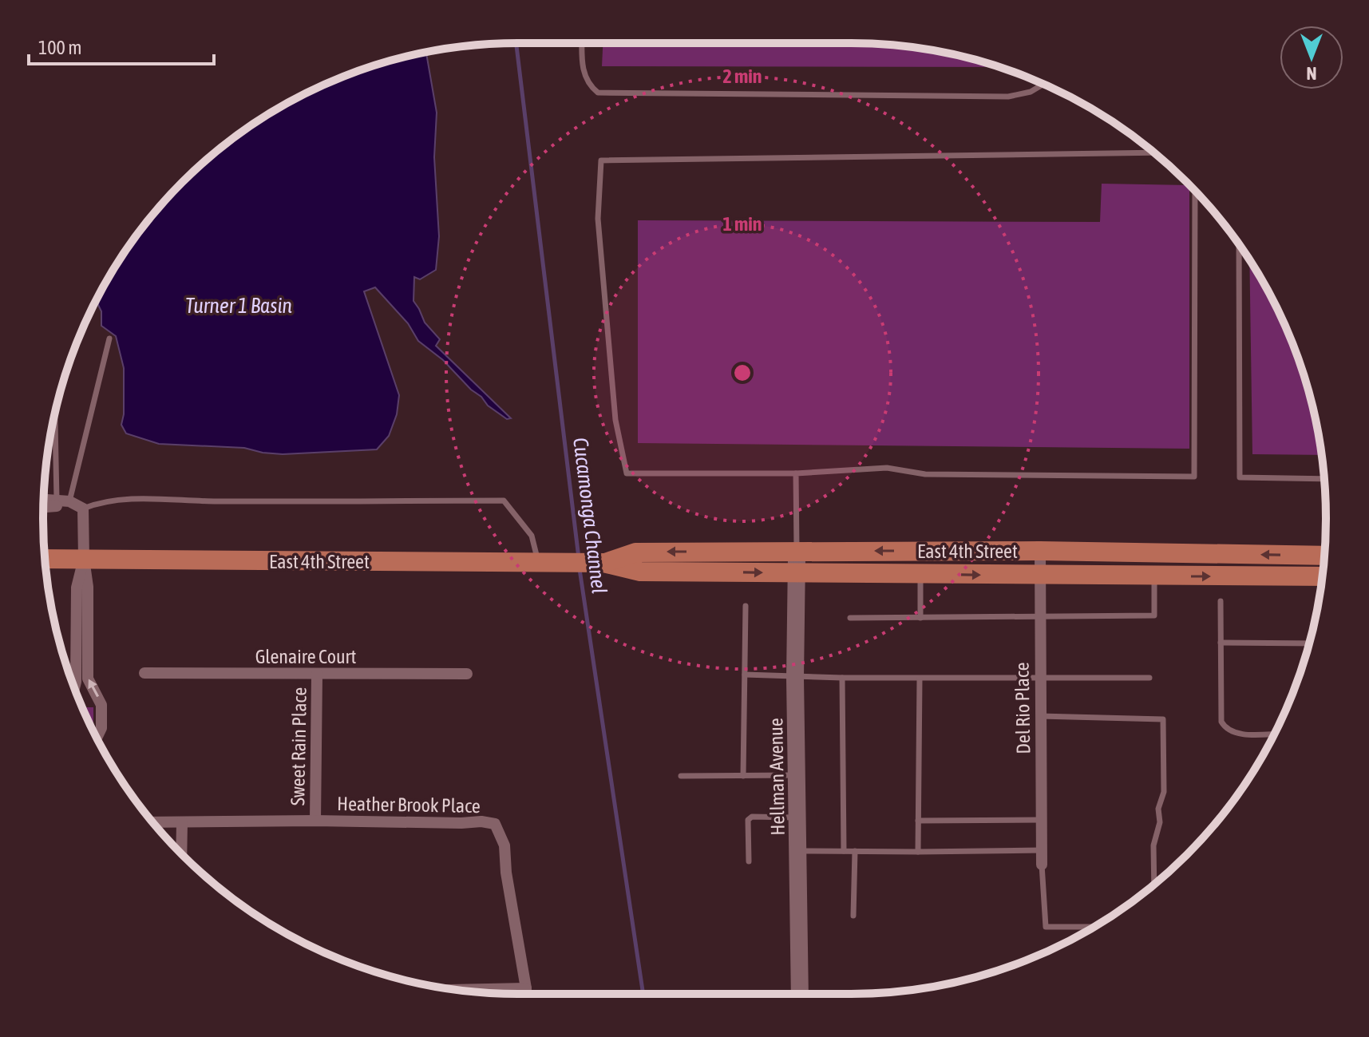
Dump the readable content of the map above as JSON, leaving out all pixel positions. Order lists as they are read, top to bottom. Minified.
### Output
{"streets":{"main road":["East 4th Street"],"street":["Glenaire Court","Del Rio Place","Sweet Rain Place","Hellman Avenue","Heather Brook Place"]},"crossings":[["East 4th Street","Del Rio Place"],["East 4th Street","Hellman Avenue"],["Glenaire Court","Sweet Rain Place"],["Sweet Rain Place","Heather Brook Place"]],"water":["Turner 1 Basin","Cucamonga Channel"],"scale_bar":"100 m","north":"bottom","rings":["2 min","1 min"]}
